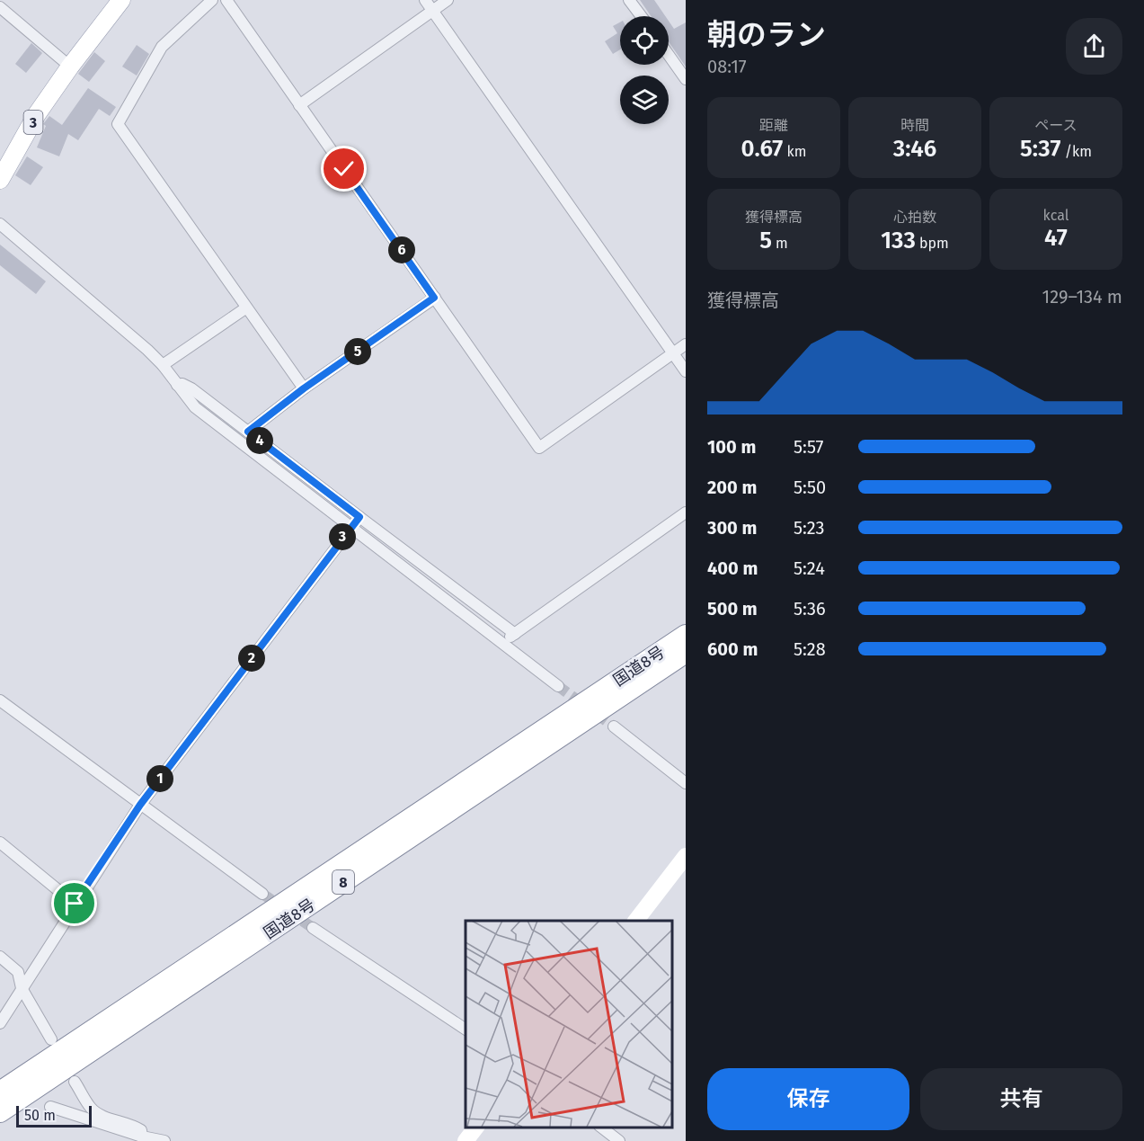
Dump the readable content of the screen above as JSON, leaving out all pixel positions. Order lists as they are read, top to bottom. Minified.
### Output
{"streets":{"highway":["国道8号","8"],"main road":["3"]},"scale_bar":"50 m","page":{"heading":["朝のラン","08:17"],"stats":[["距離","0.67 km"],["時間","3:46"],["ペース","5:37 /km"],["獲得標高","5 m"],["心拍数","133 bpm"],["kcal","47"]],"pins":["6","5","4","3","2","1"],"chart":["獲得標高","129–134 m"],"list":[{"name":"100 m","note":"5:57"},{"name":"200 m","note":"5:50"},{"name":"300 m","note":"5:23"},{"name":"400 m","note":"5:24"},{"name":"500 m","note":"5:36"},{"name":"600 m","note":"5:28"}],"buttons":["保存","共有"],"scale":"50 m"}}
